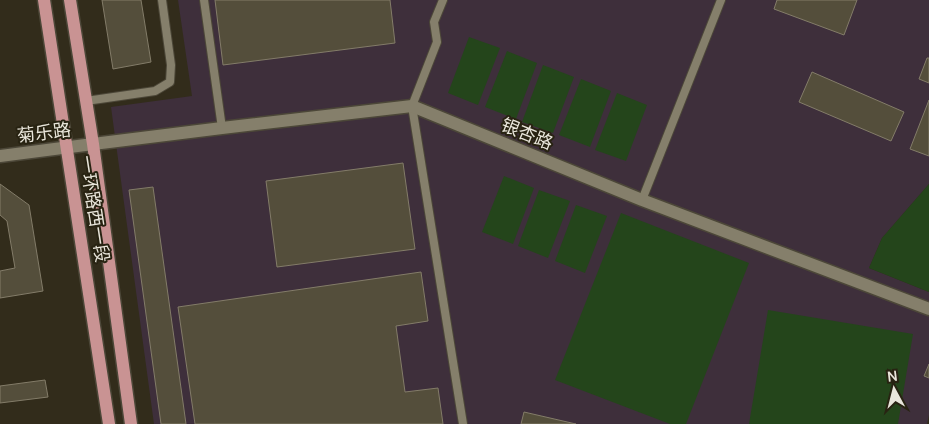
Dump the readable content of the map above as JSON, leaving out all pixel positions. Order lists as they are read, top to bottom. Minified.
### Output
{"streets":{"main road":["一环路西一段"],"street":["菊乐路","银杏路"]},"crossings":[["菊乐路","银杏路"],["菊乐路","一环路西一段"],["银杏路","一环路西一段"]],"north":"top"}
